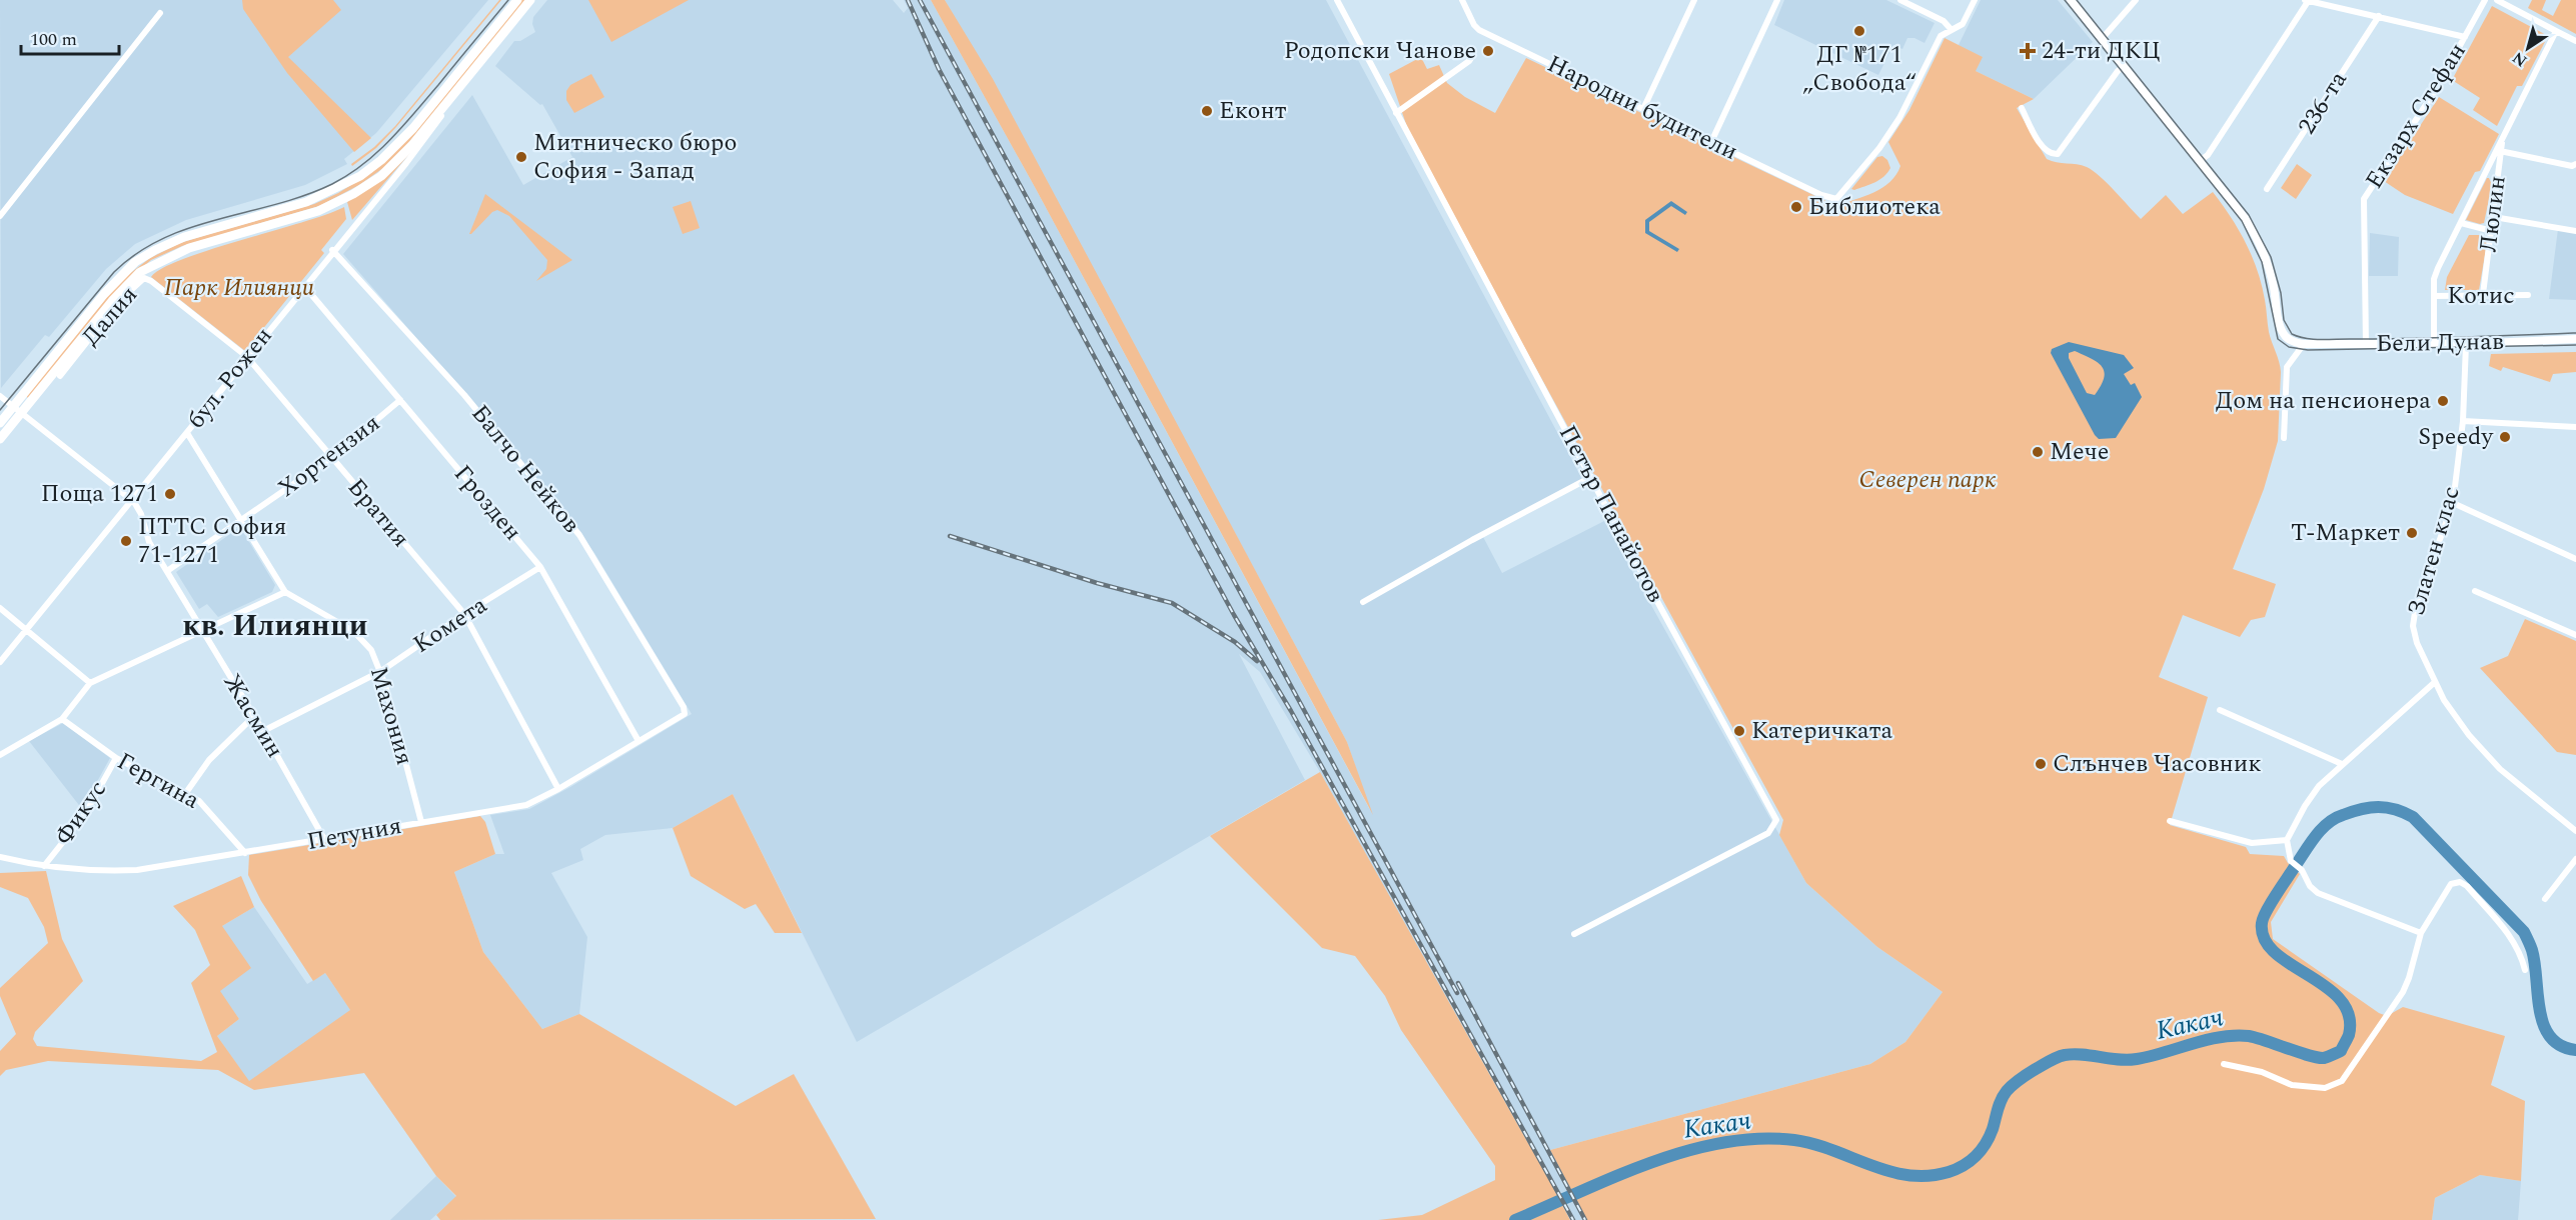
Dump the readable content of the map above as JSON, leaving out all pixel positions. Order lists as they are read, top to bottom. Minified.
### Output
{"streets":{"main road":["бул. Рожен"],"street":["236-та","Народни будители","Екзарх Стефан","Люлин","Котис","Далия","Бели Дунав","Хортензия","Балчо Нейков","Грозден","Братия","Петър Панайотов","Златен клас","Комета","Жасмин","Махония","Гергина","Фикус","Петуния"]},"crossings":[["Екзарх Стефан","Бели Дунав"],["Люлин","Котис"],["Далия","бул. Рожен"],["Далия","Братия"],["Бели Дунав","Златен клас"],["бул. Рожен","Балчо Нейков"],["бул. Рожен","Грозден"],["бул. Рожен","Братия"],["бул. Рожен","Жасмин"],["бул. Рожен","Махония"],["Хортензия","Грозден"],["Хортензия","Братия"],["Хортензия","Жасмин"],["Хортензия","Махония"],["Балчо Нейков","Петуния"],["Грозден","Комета"],["Грозден","Петуния"],["Братия","Комета"],["Братия","Петуния"],["Комета","Жасмин"],["Комета","Махония"],["Жасмин","Петуния"],["Махония","Петуния"],["Гергина","Фикус"],["Гергина","Петуния"],["Фикус","Петуния"]],"districts":["кв. Илиянци"],"water":["Какач"],"parks":["Парк Илиянци","Северен парк"],"places":{"other":["ДГ №171 „Свобода“","Родопски Чанове","Еконт","Митническо бюро София - Запад","Библиотека","Дом на пенсионера","Speedy","Мече","Поща 1271","Т-Маркет","ПТТС София 71-1271","Катеричката","Слънчев Часовник"],"health":["24-ти ДКЦ"]},"scale_bar":"100 m","north":"bottom left"}
